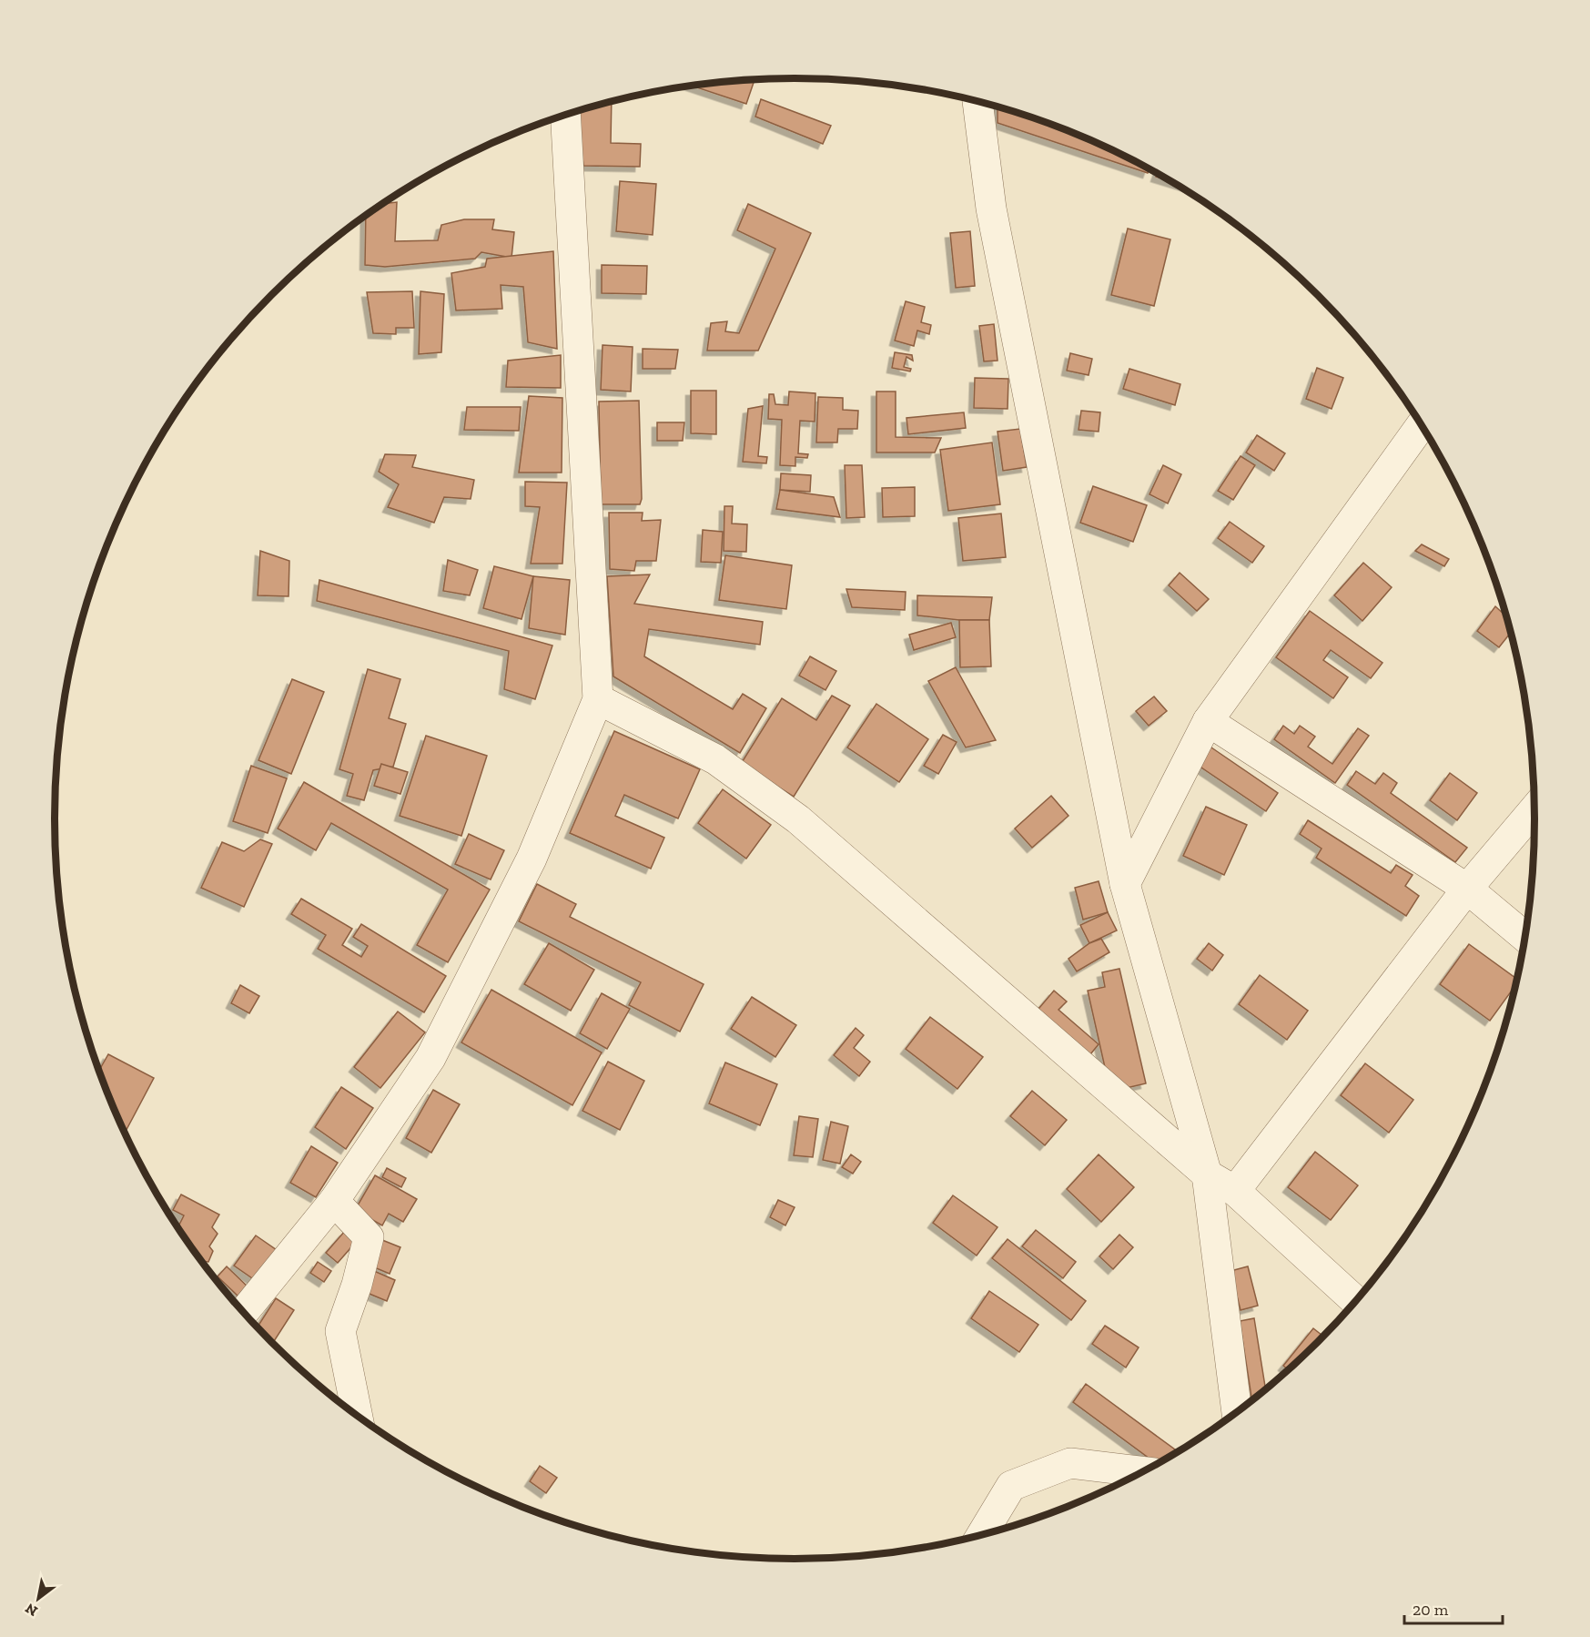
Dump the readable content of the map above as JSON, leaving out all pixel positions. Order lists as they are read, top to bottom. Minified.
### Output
{"scale_bar":"20 m","north":"bottom left"}
